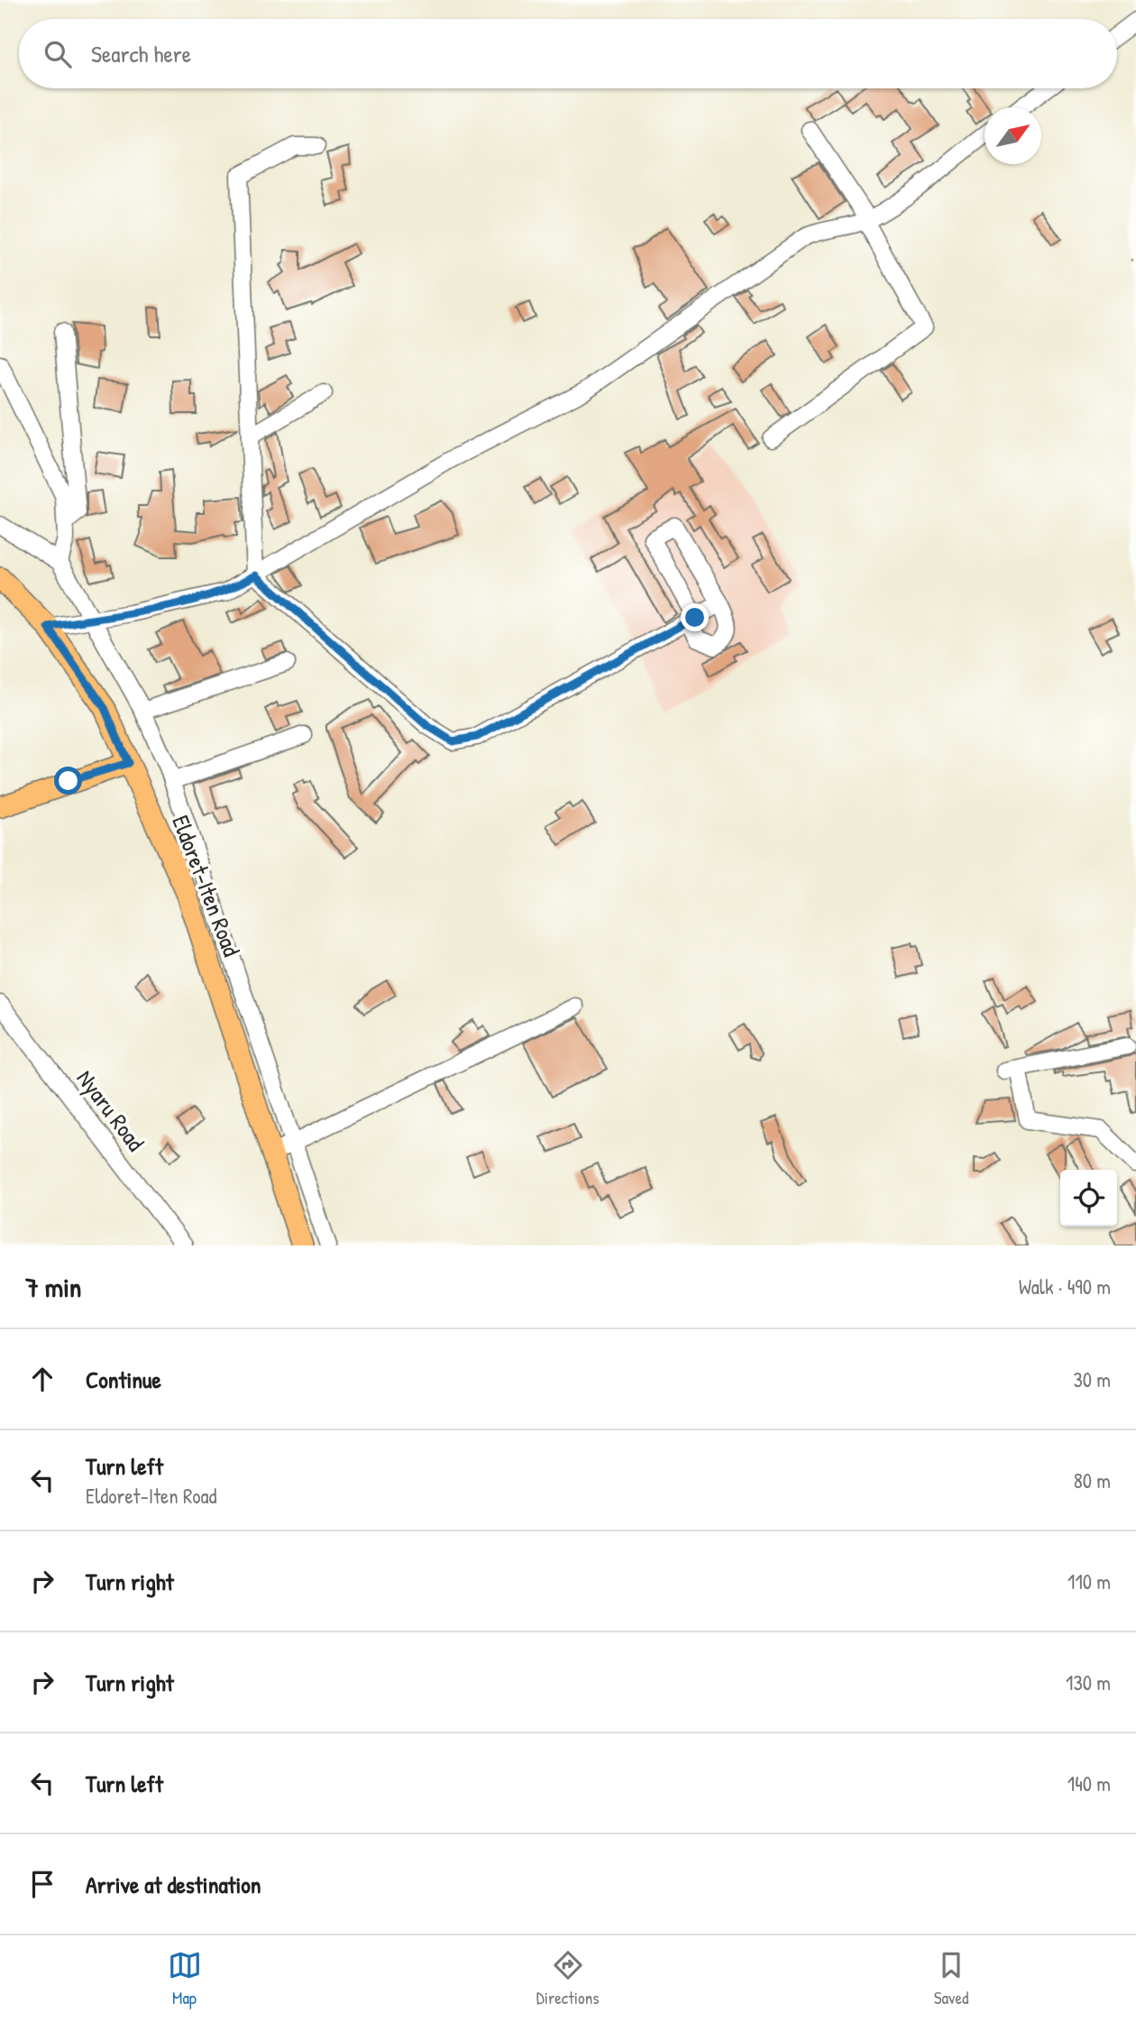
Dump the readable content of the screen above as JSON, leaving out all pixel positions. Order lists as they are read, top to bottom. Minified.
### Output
{"streets":{"main road":["Eldoret-Iten Road"],"street":["Nyaru Road"]},"north":"top right","page":{"search":"Search here","heading":["7 min","Walk · 490 m"],"list":[["Continue","30 m"],["Turn left","Eldoret-Iten Road","80 m"],["Turn right","110 m"],["Turn right","130 m"],["Turn left","140 m"],"Arrive at destination"],"nav":["Map","Directions","Saved"]}}
